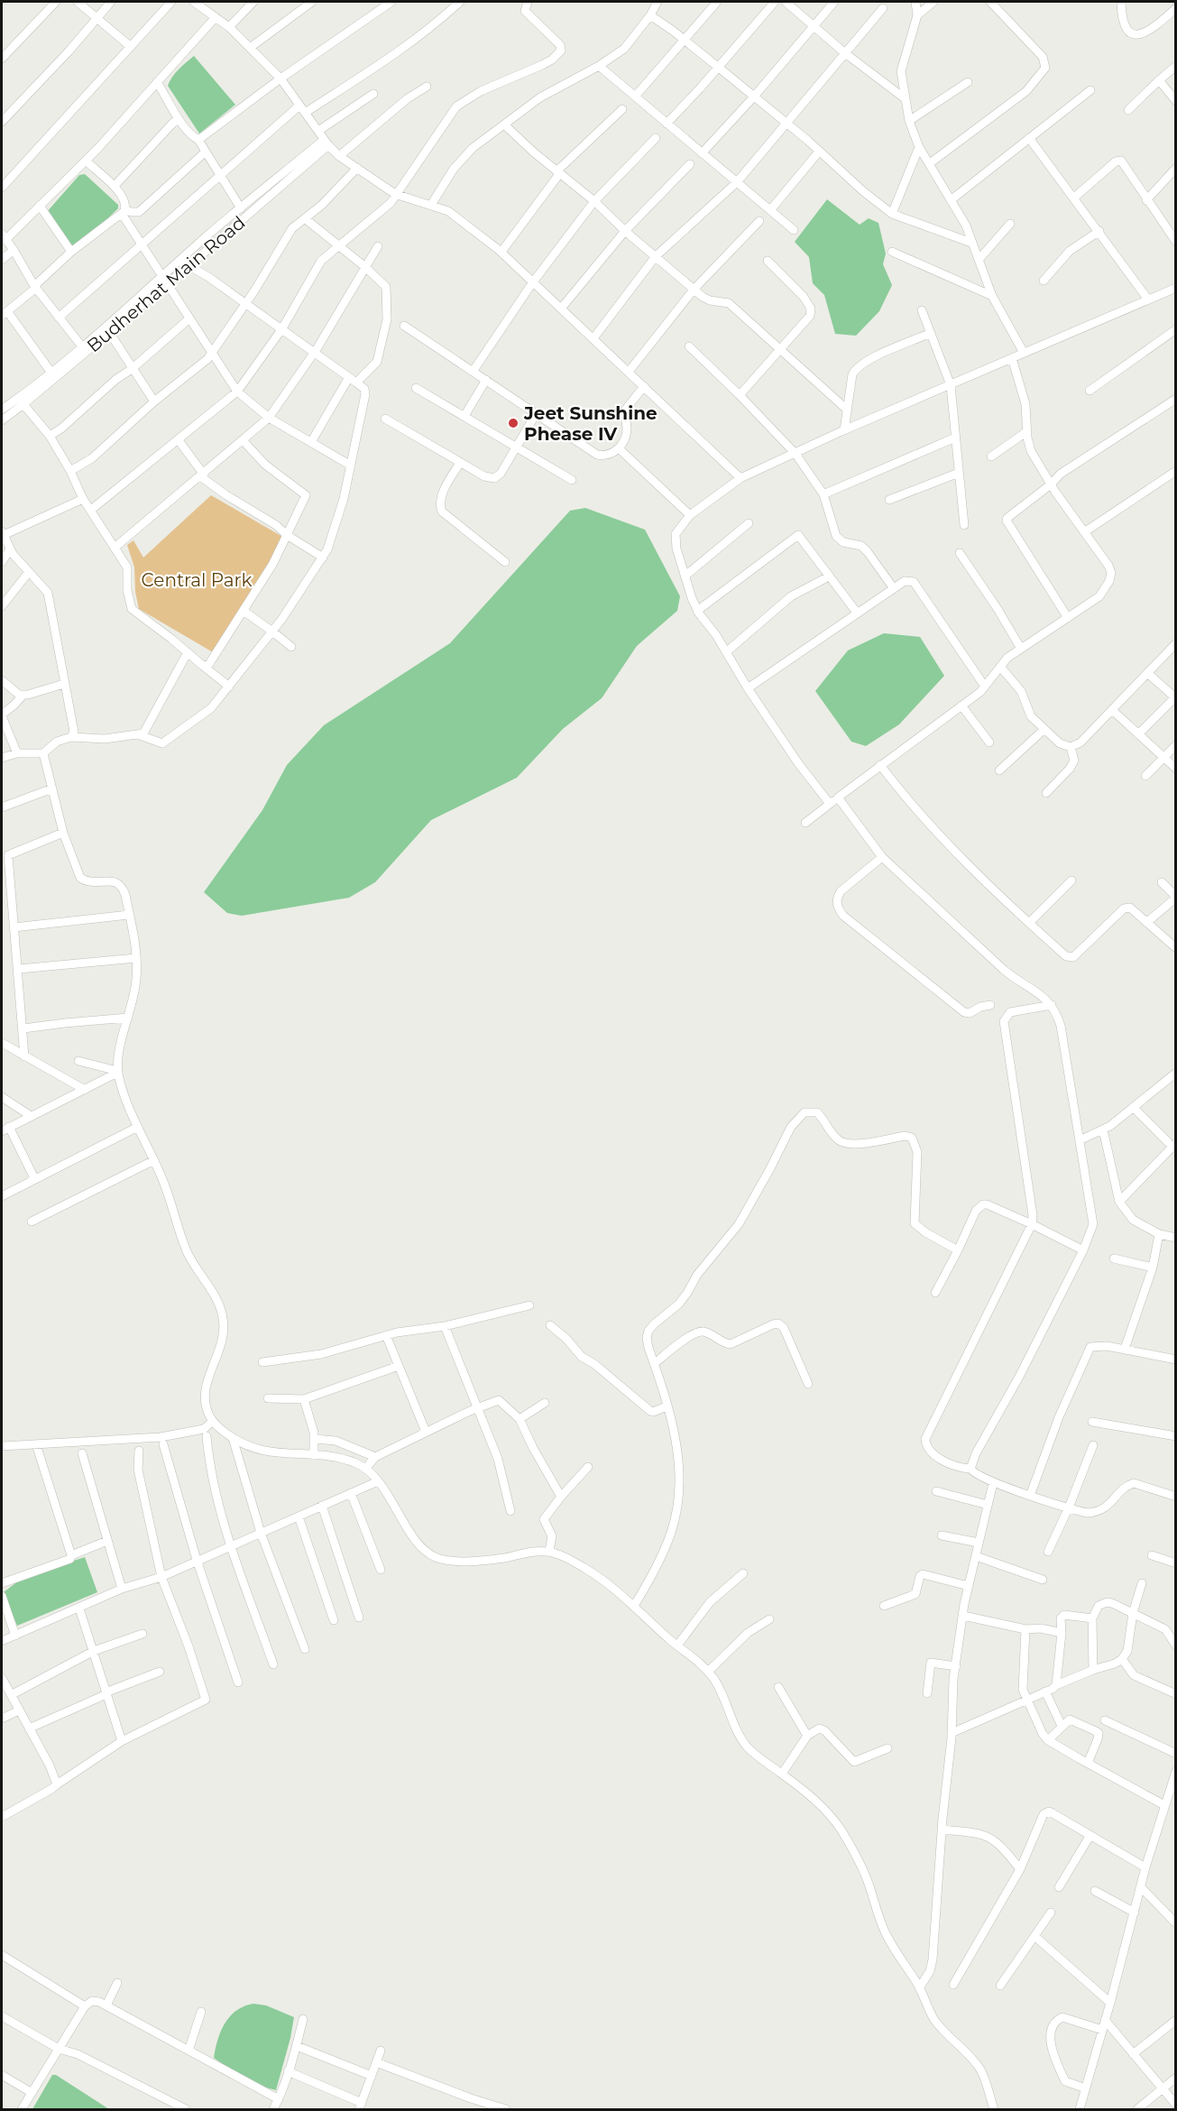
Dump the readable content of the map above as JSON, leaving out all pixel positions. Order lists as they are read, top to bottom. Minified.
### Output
{"streets":{"street":["Budherhat Main Road"]},"parks":["Central Park"],"places":["Jeet Sunshine Phease IV"]}
